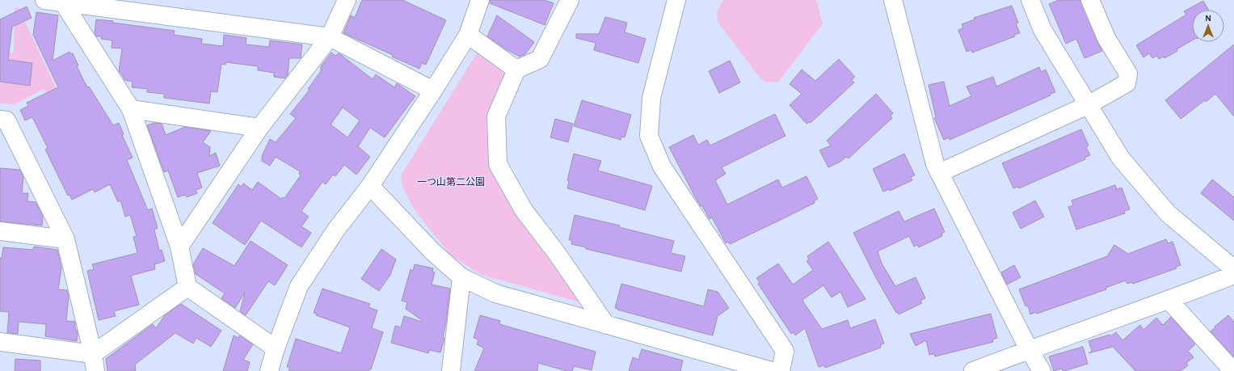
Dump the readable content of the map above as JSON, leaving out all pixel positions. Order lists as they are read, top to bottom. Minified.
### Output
{"parks":["一つ山第二公園"],"north":"top"}
